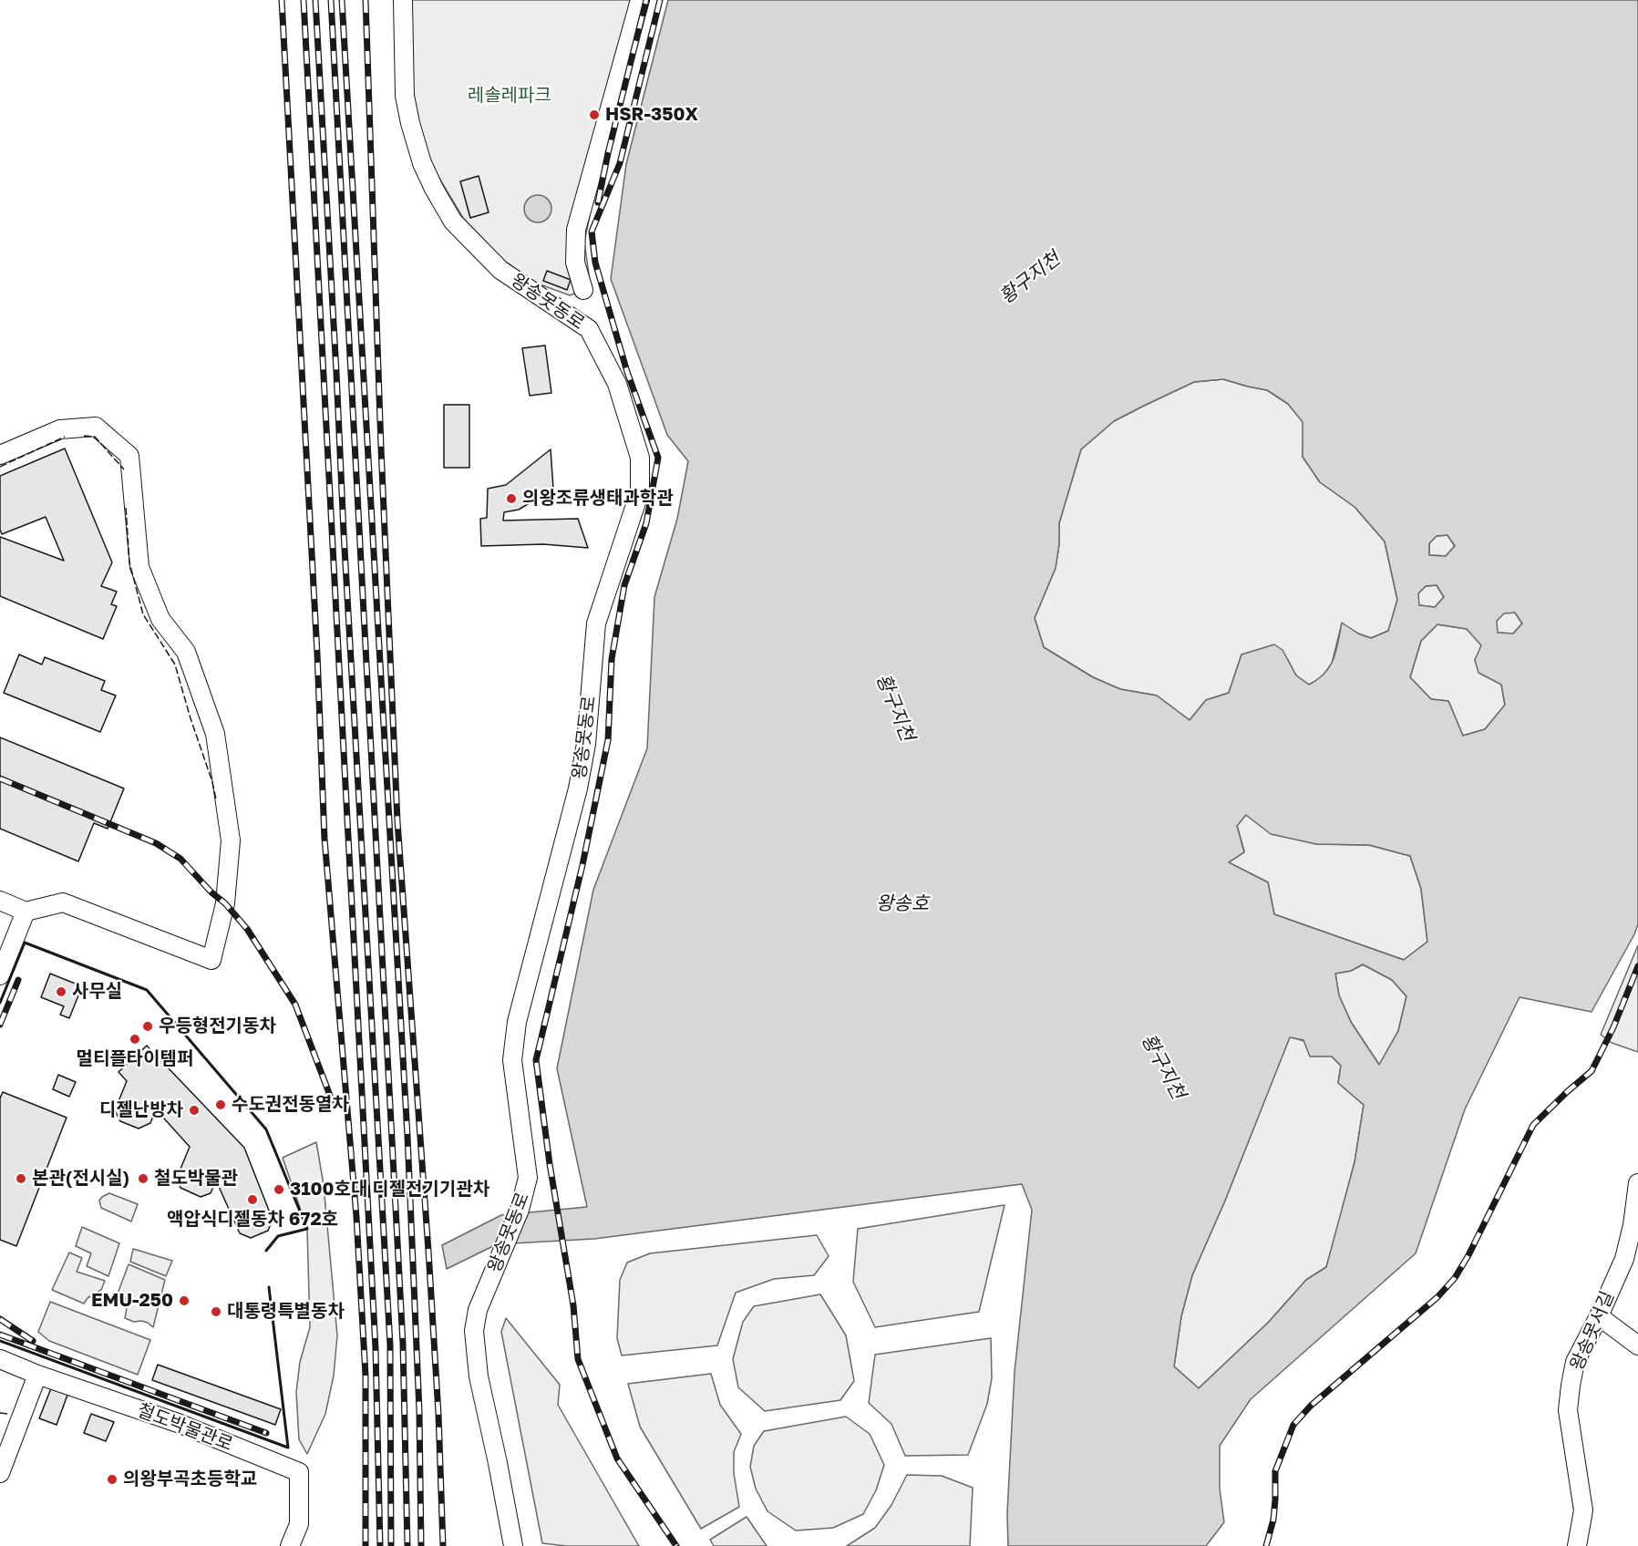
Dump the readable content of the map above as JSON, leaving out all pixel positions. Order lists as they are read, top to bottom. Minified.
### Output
{"streets":{"street":["왕송못동로","왕송못서길","철도박물관로"]},"water":["황구지천","왕송호"],"parks":["레솔레파크"],"places":["HSR-350X","의왕조류생태과학관","사무실","우등형전기동차","멀티플타이템퍼","수도권전동열차","디젤난방차","본관(전시실)","철도박물관","3100호대 디젤전기기관차","액압식디젤동차 672호","EMU-250","대통령특별동차","의왕부곡초등학교"]}
